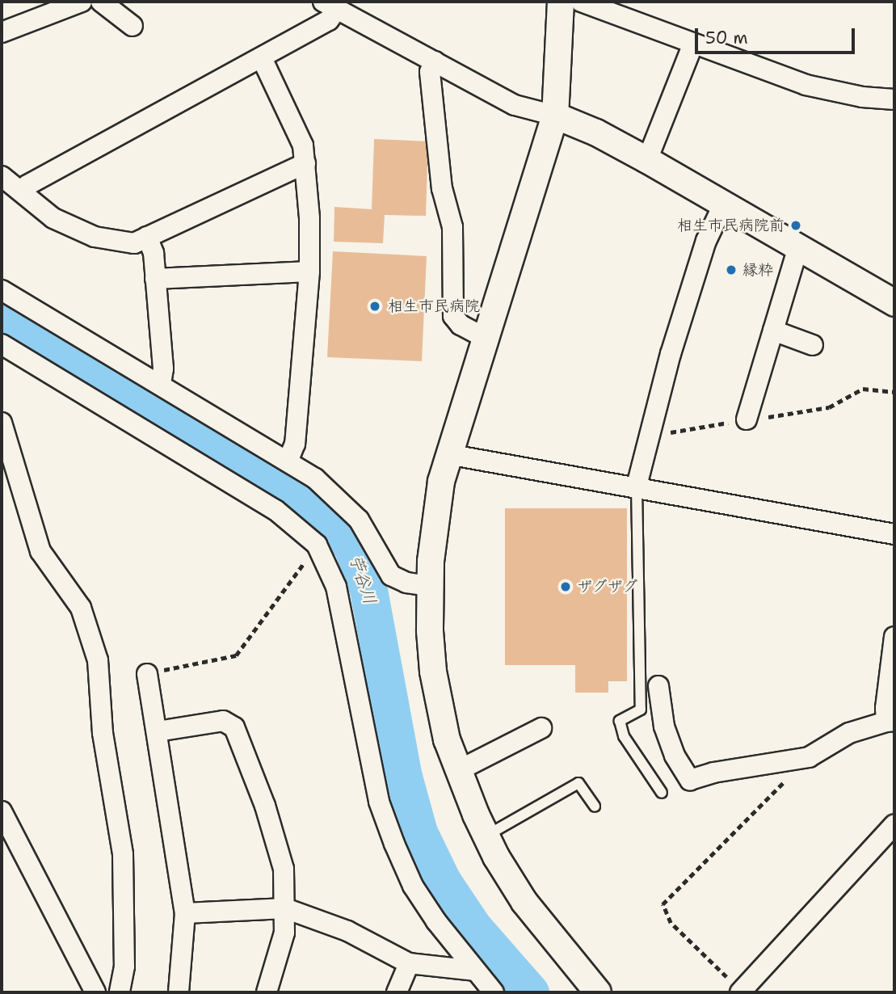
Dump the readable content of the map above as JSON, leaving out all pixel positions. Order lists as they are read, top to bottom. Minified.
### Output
{"water":["苧谷川"],"places":["相生市民病院前","縁粋","相生市民病院","ザグザグ"],"scale_bar":"50 m"}
